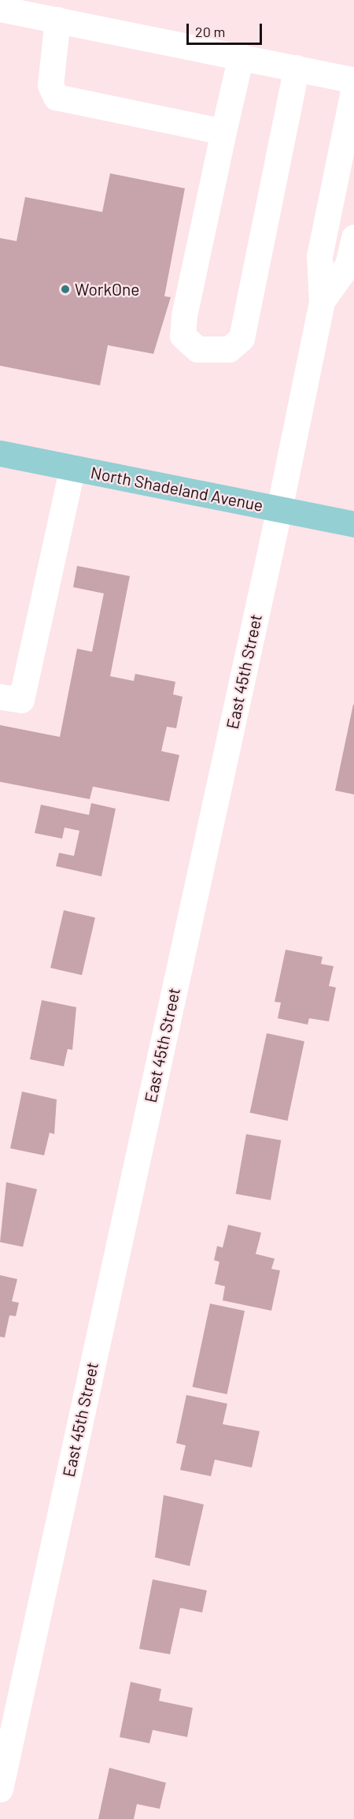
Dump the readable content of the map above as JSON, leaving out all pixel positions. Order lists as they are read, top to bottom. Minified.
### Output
{"streets":{"main road":["North Shadeland Avenue"],"street":["East 45th Street"]},"crossings":[["North Shadeland Avenue","East 45th Street"]],"places":["WorkOne"],"scale_bar":"20 m"}
